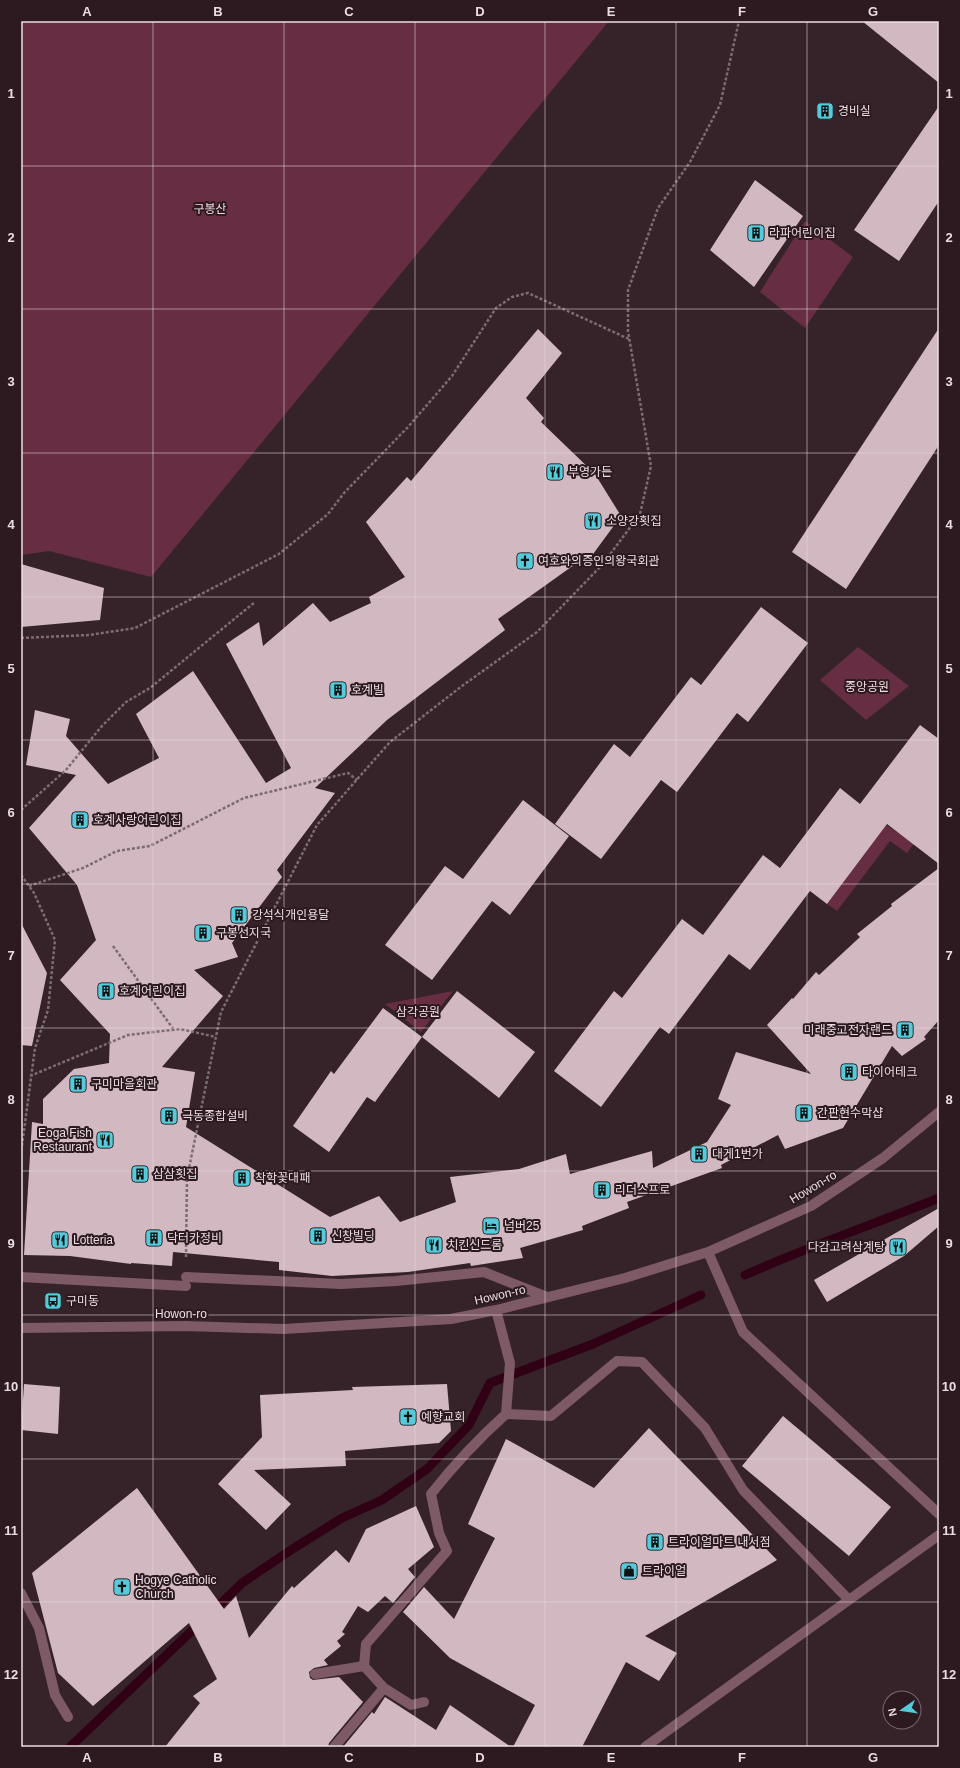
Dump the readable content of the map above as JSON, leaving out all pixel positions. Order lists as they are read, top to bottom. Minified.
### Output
{"streets":{"street":["Howon-ro"]},"parks":["구봉산","중앙공원","삼각공원"],"places":{"building":["경비실","라파어린이집","호계빌","호계사랑어린이집","강석식개인용달","구봉선지국","호계어린이집","미래중고전자랜드","타이어테크","구미마을회관","간판현수막샵","극동종합설비","대게1번가","삼삼횟집","착학꽃대패","리더스프로","신창빌딩","닥터카정비","트라이얼마트 내서점"],"restaurant":["부영가든","소양강횟집","Eoga Fish Restaurant","Lotteria","치킨신드롬","다감고려삼계탕"],"church":["여호와의증인의왕국회관","예향교회","Hogye Catholic Church"],"hotel":["넘버25"],"bus stop":["구미동"],"shop":["트라이얼"]},"north":"left","grid":{"columns":["A","B","C","D","E","F","G"],"rows":["1","2","3","4","5","6","7","8","9","10","11","12"]}}
